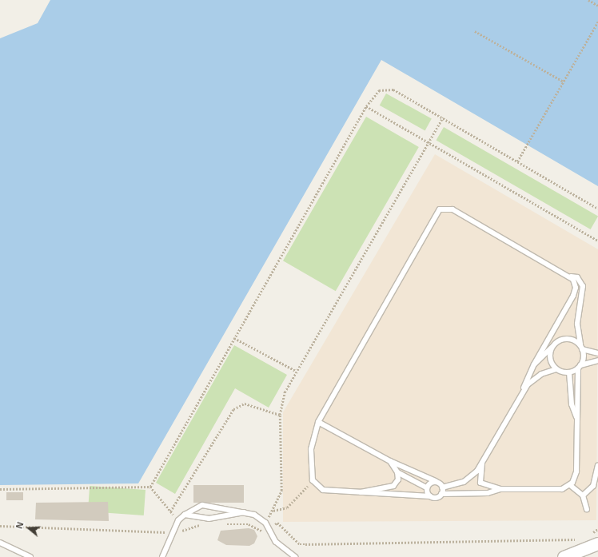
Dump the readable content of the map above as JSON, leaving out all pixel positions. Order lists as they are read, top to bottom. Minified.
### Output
{"north":"left"}
